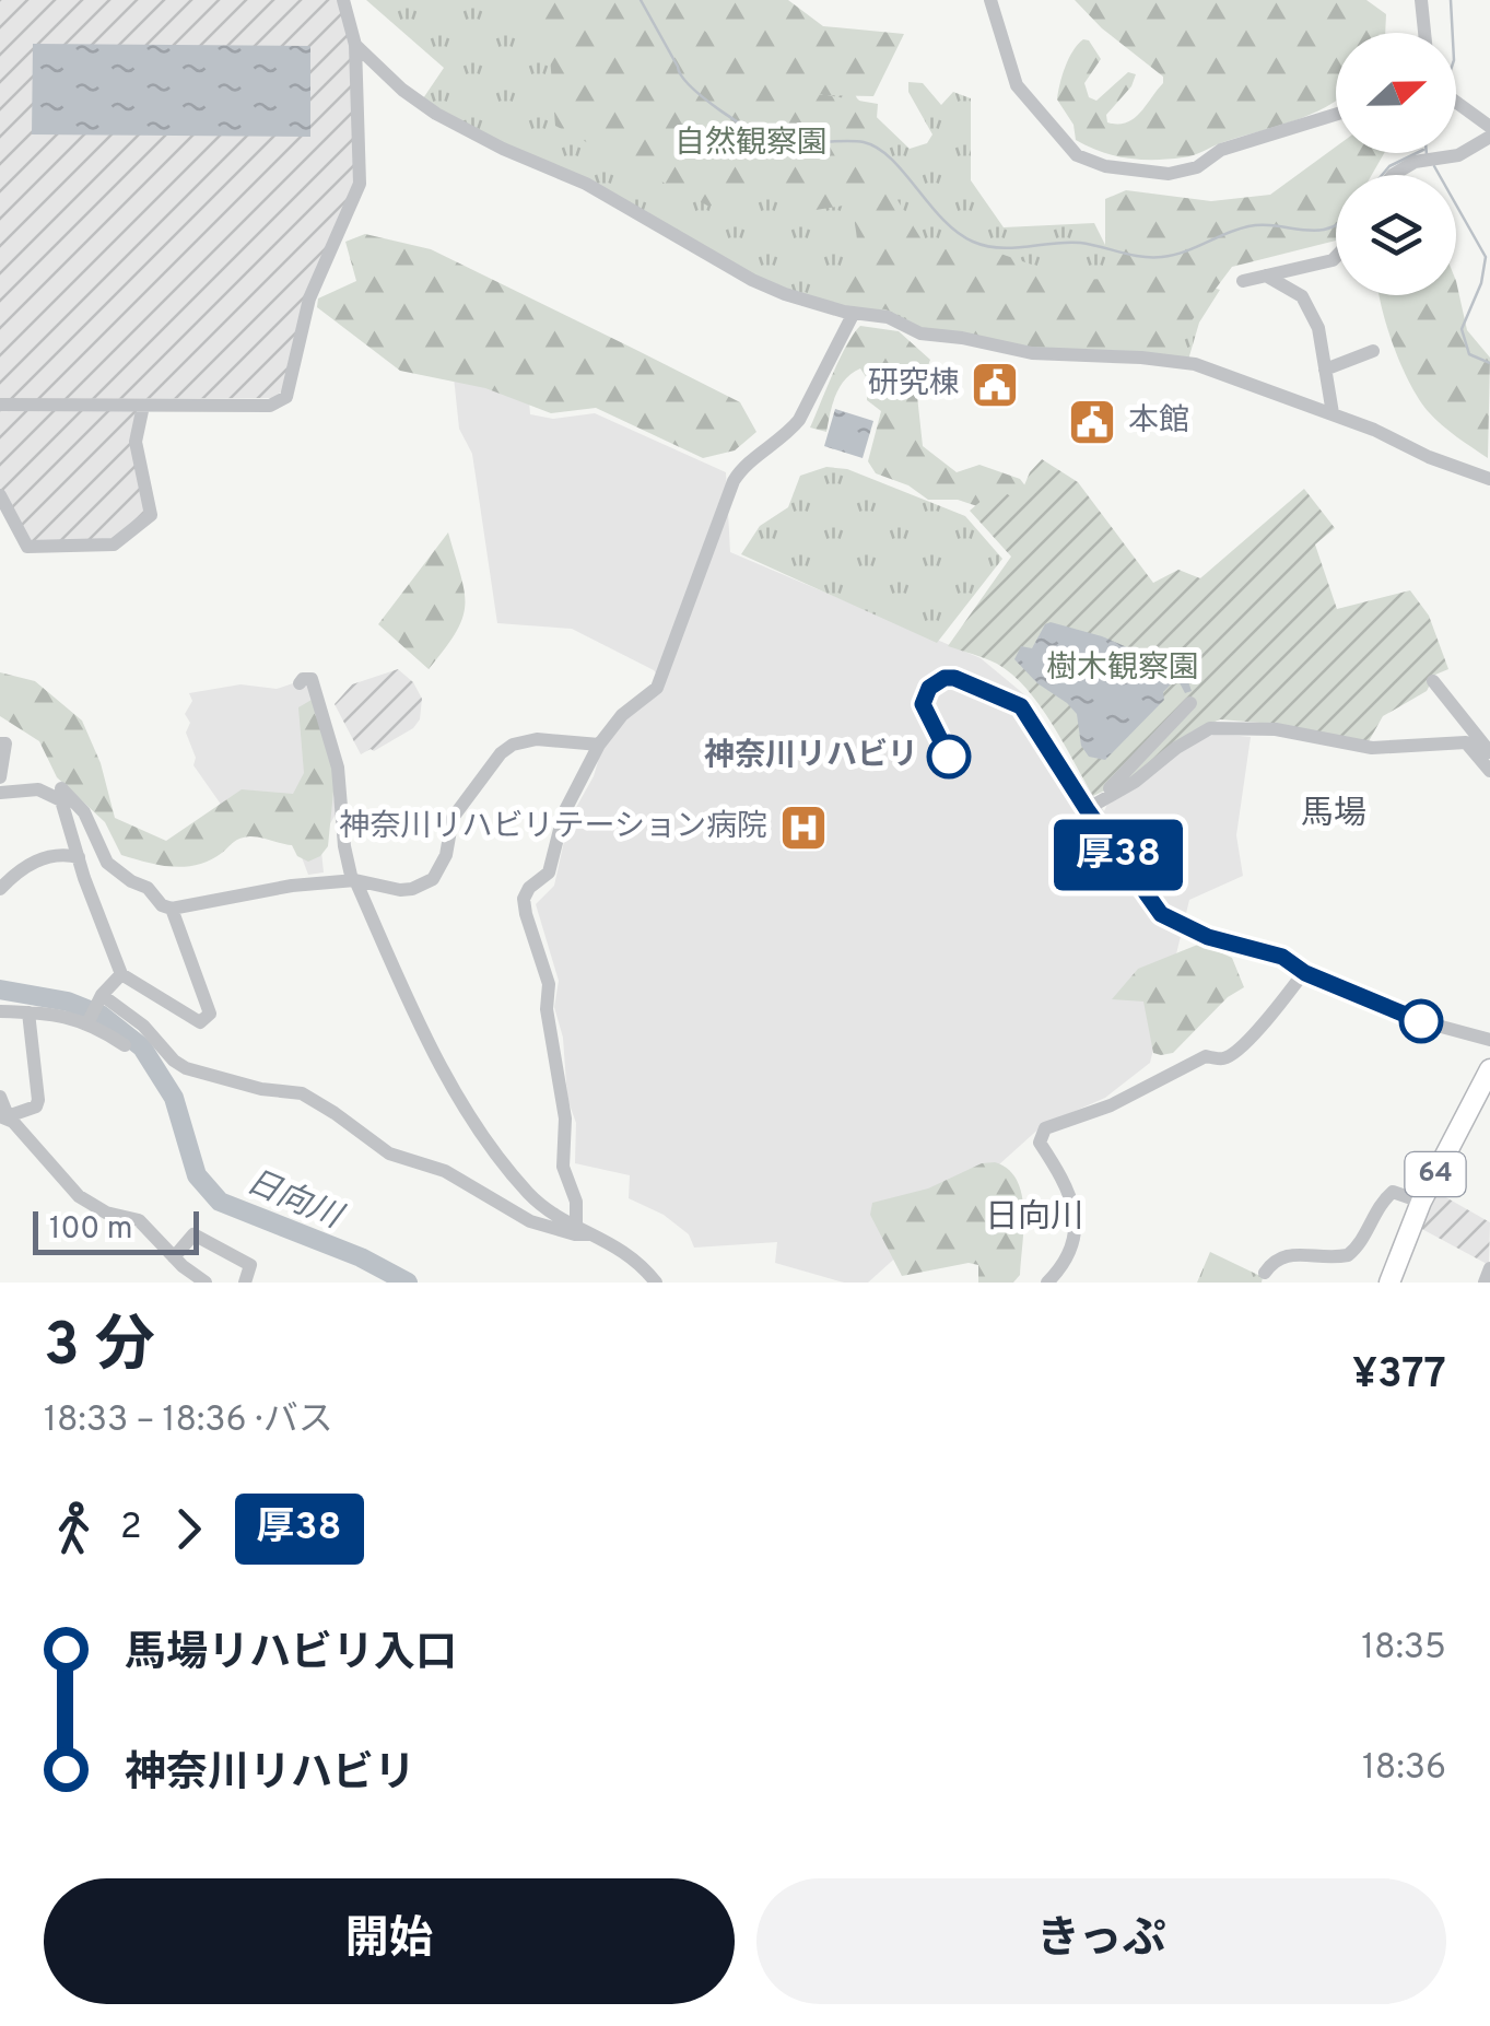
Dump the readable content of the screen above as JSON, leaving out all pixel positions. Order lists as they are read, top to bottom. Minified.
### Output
{"streets":{"main road":["64"]},"districts":["馬場","日向川"],"water":["日向川"],"parks":["自然観察園","樹木観察園"],"places":{"public building":["研究棟","本館"],"other":["神奈川リハビリ"],"hospital":["神奈川リハビリテーション病院"]},"lines":["bus line 厚38"],"scale_bar":"100 m","north":"right","page":{"on_map":"厚38","scale":"100 m","heading":["3 分","18:33 – 18:36 · バス","¥377"],"legs":["2","厚38"],"list":[{"name":"馬場リハビリ入口","value":"18:35"},{"name":"神奈川リハビリ","value":"18:36"}],"buttons":["開始","きっぷ"]}}
